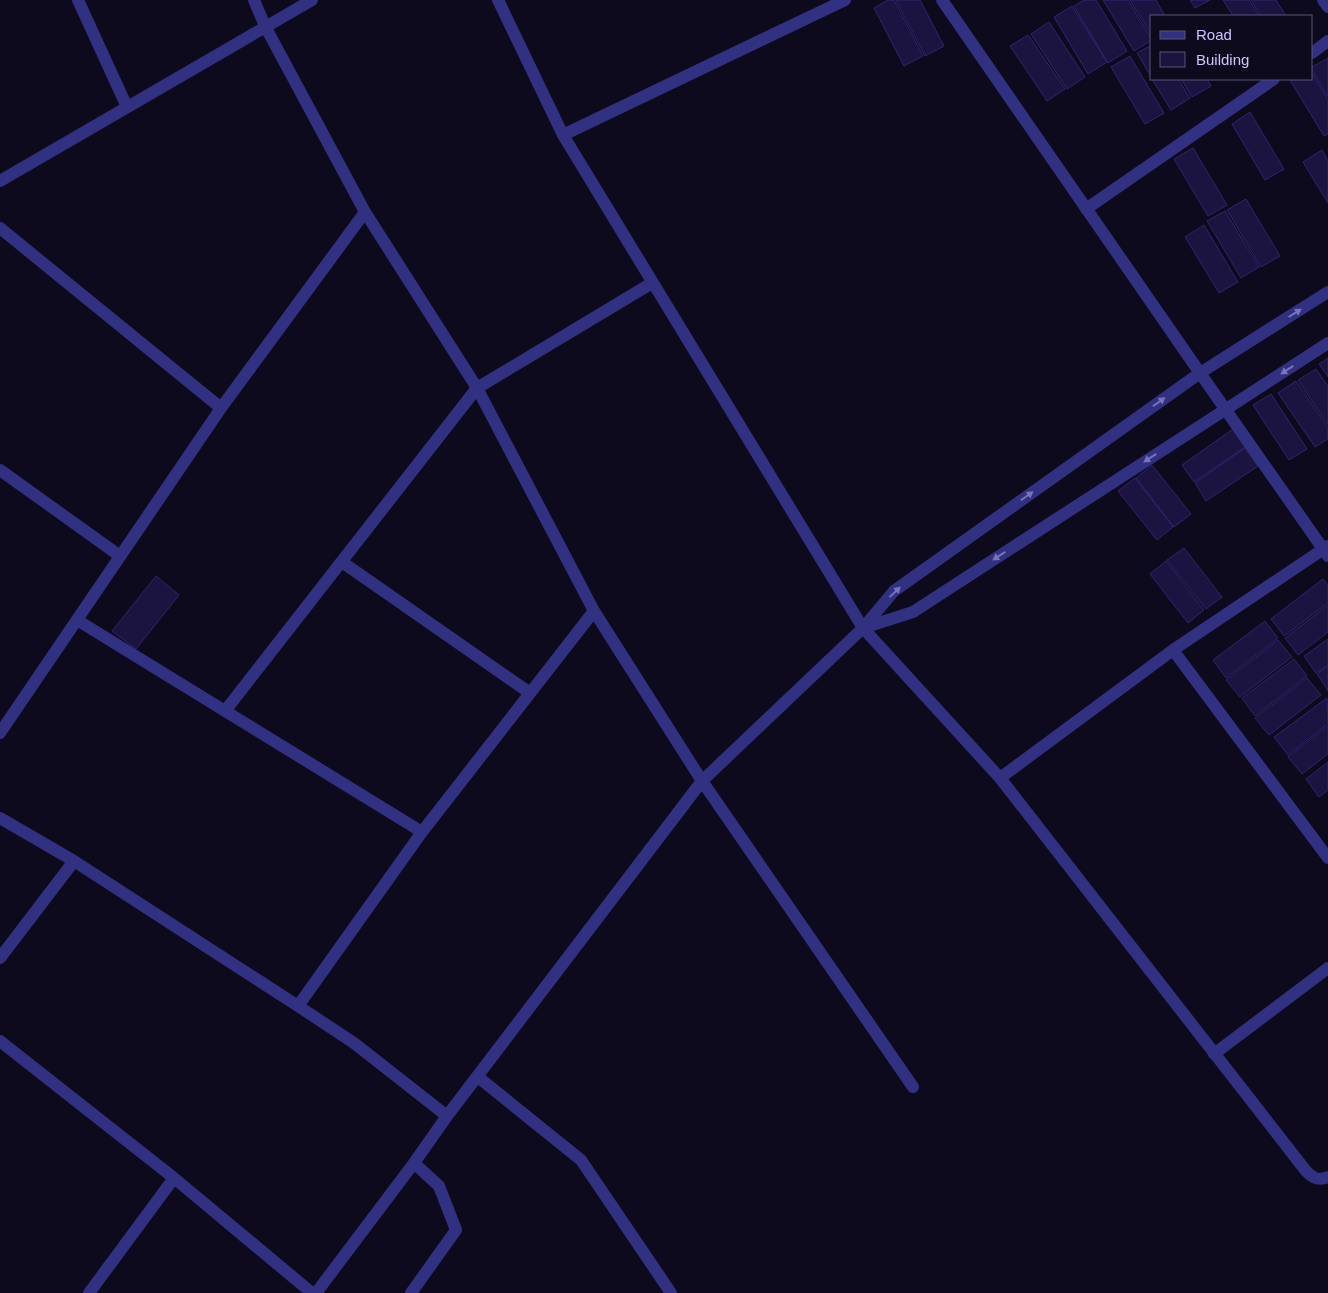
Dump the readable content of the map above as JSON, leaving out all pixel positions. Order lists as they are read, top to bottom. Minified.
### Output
{"legend":["Road","Building"]}
